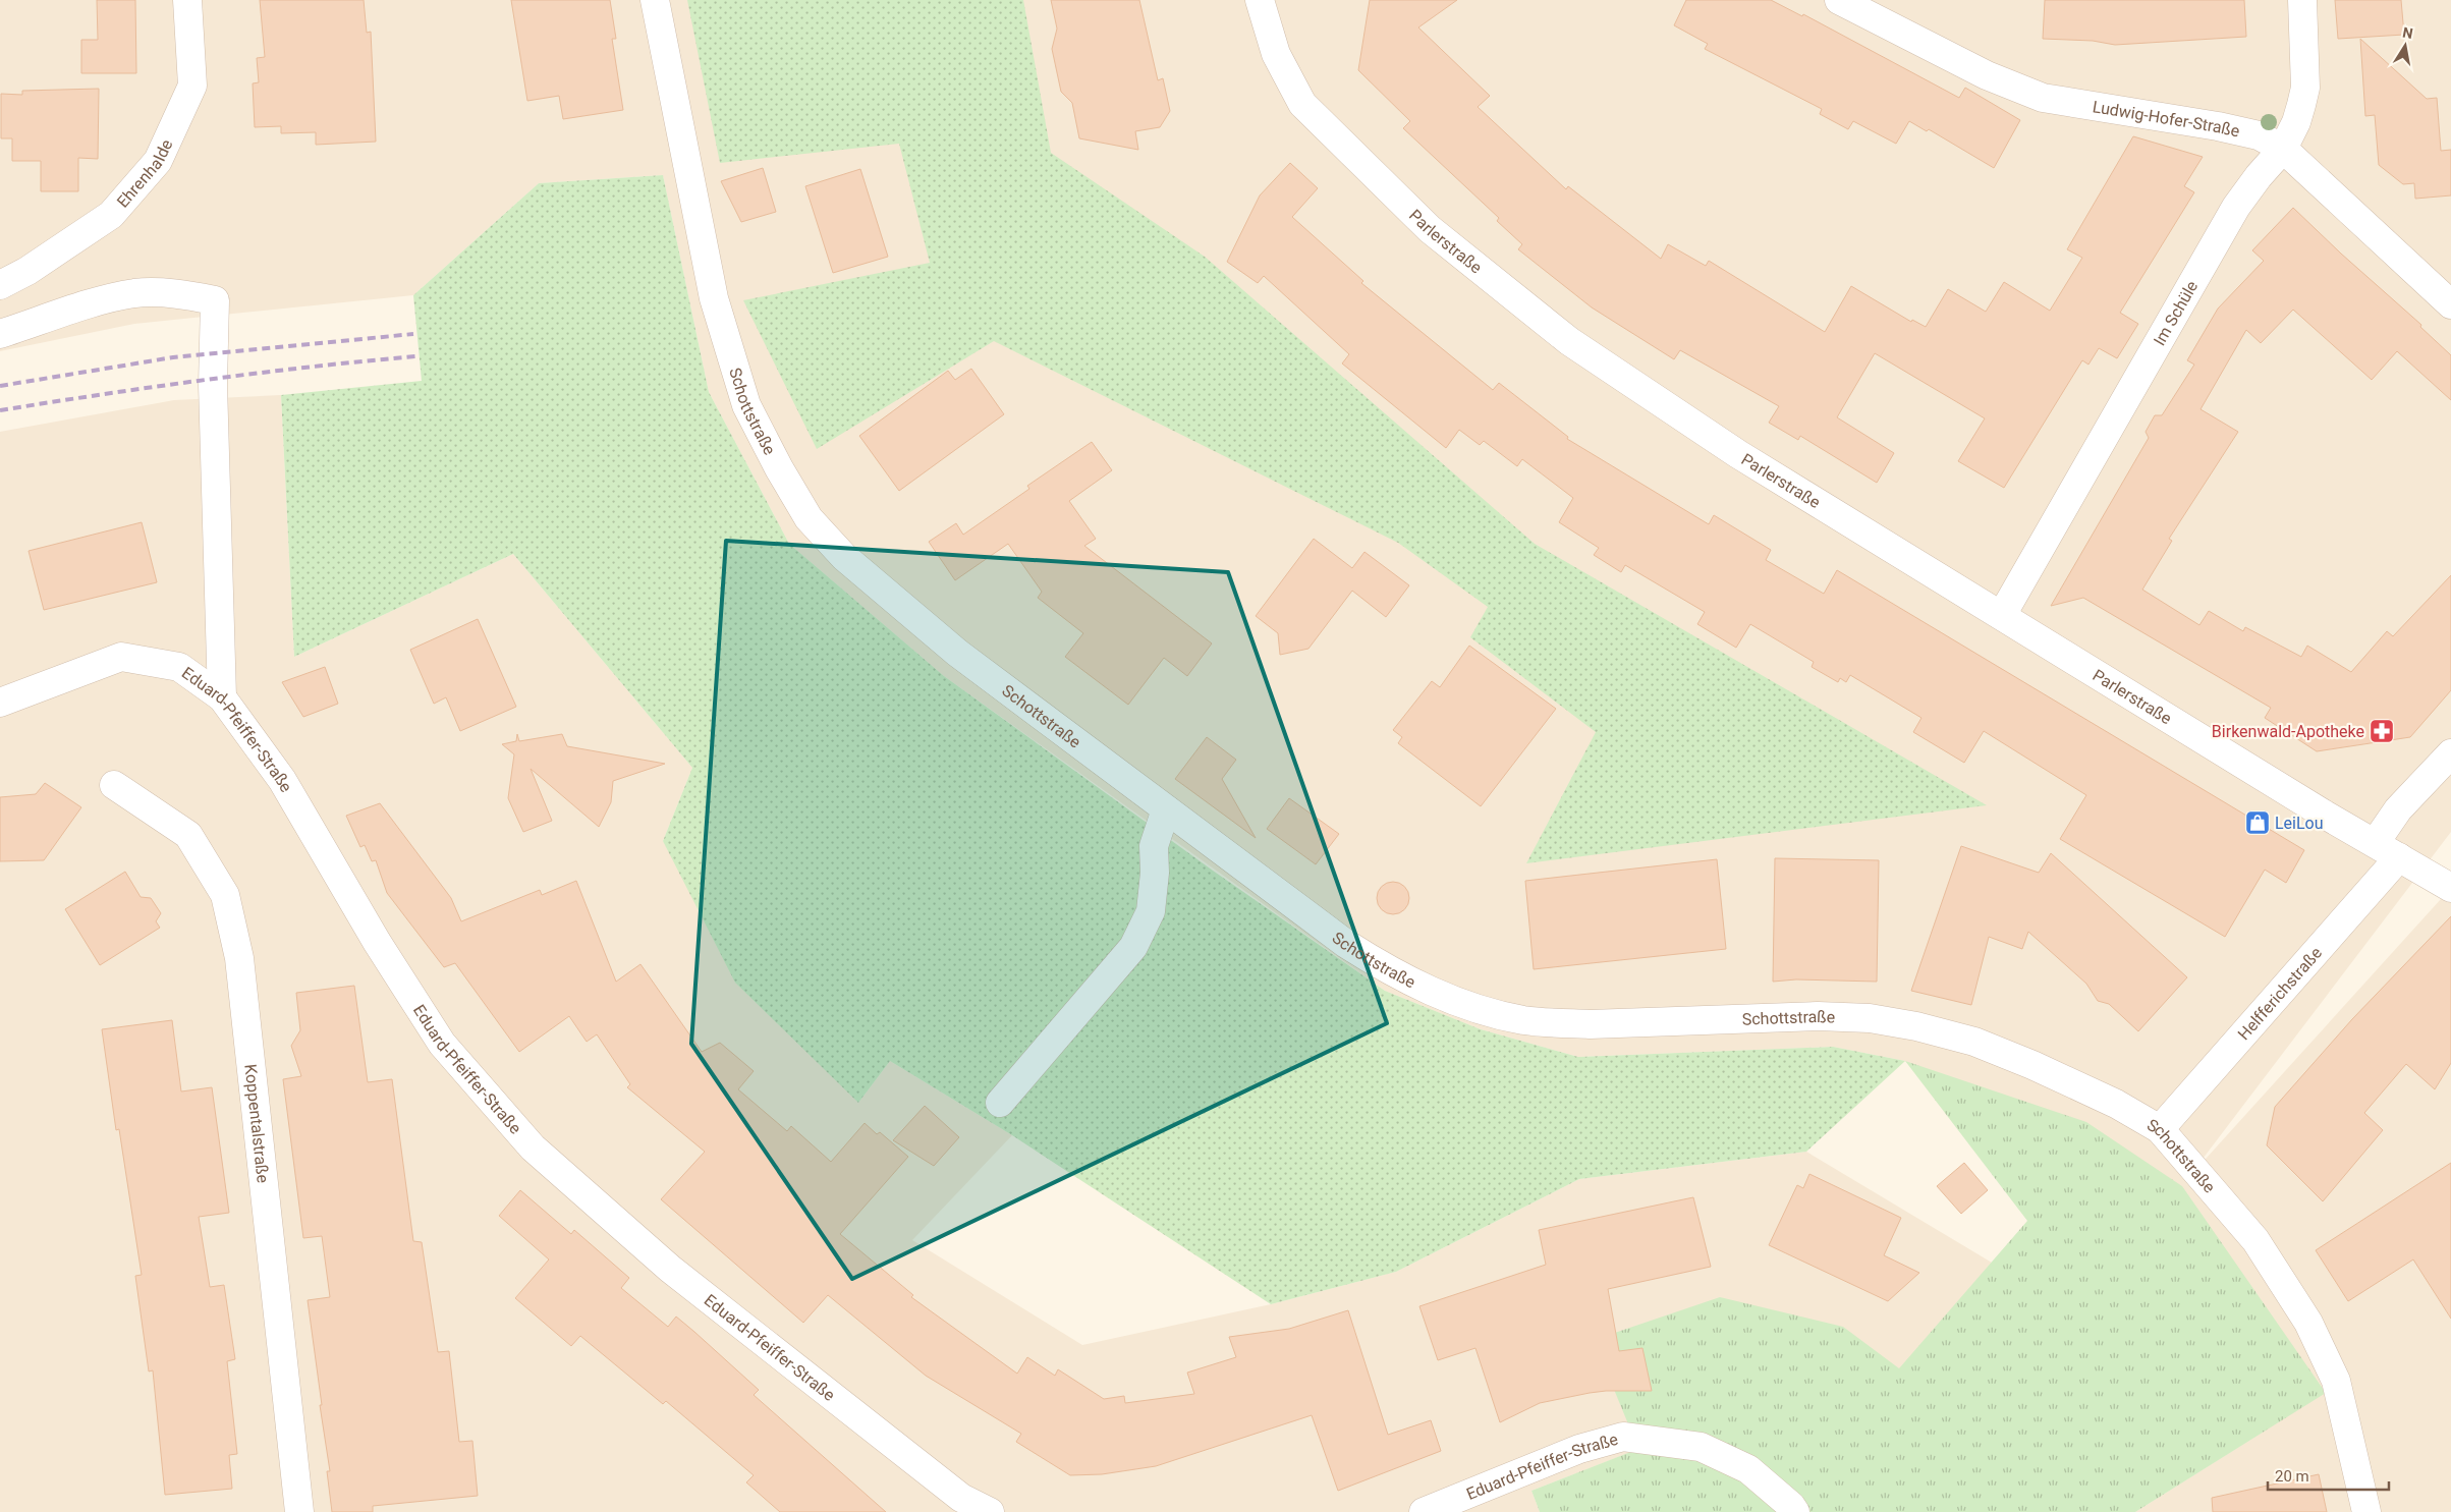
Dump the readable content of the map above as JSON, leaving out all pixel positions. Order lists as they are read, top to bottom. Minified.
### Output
{"streets":{"street":["Ludwig-Hofer-Straße","Ehrenhalde","Parlerstraße","Im Schüle","Schottstraße","Eduard-Pfeiffer-Straße","Helfferichstraße","Koppentalstraße"]},"crossings":[["Ludwig-Hofer-Straße","Im Schüle"],["Parlerstraße","Im Schüle"],["Parlerstraße","Helfferichstraße"],["Schottstraße","Helfferichstraße"]],"places":{"pharmacy":["Birkenwald-Apotheke"],"shop":["LeiLou"]},"scale_bar":"20 m","north":"top"}
